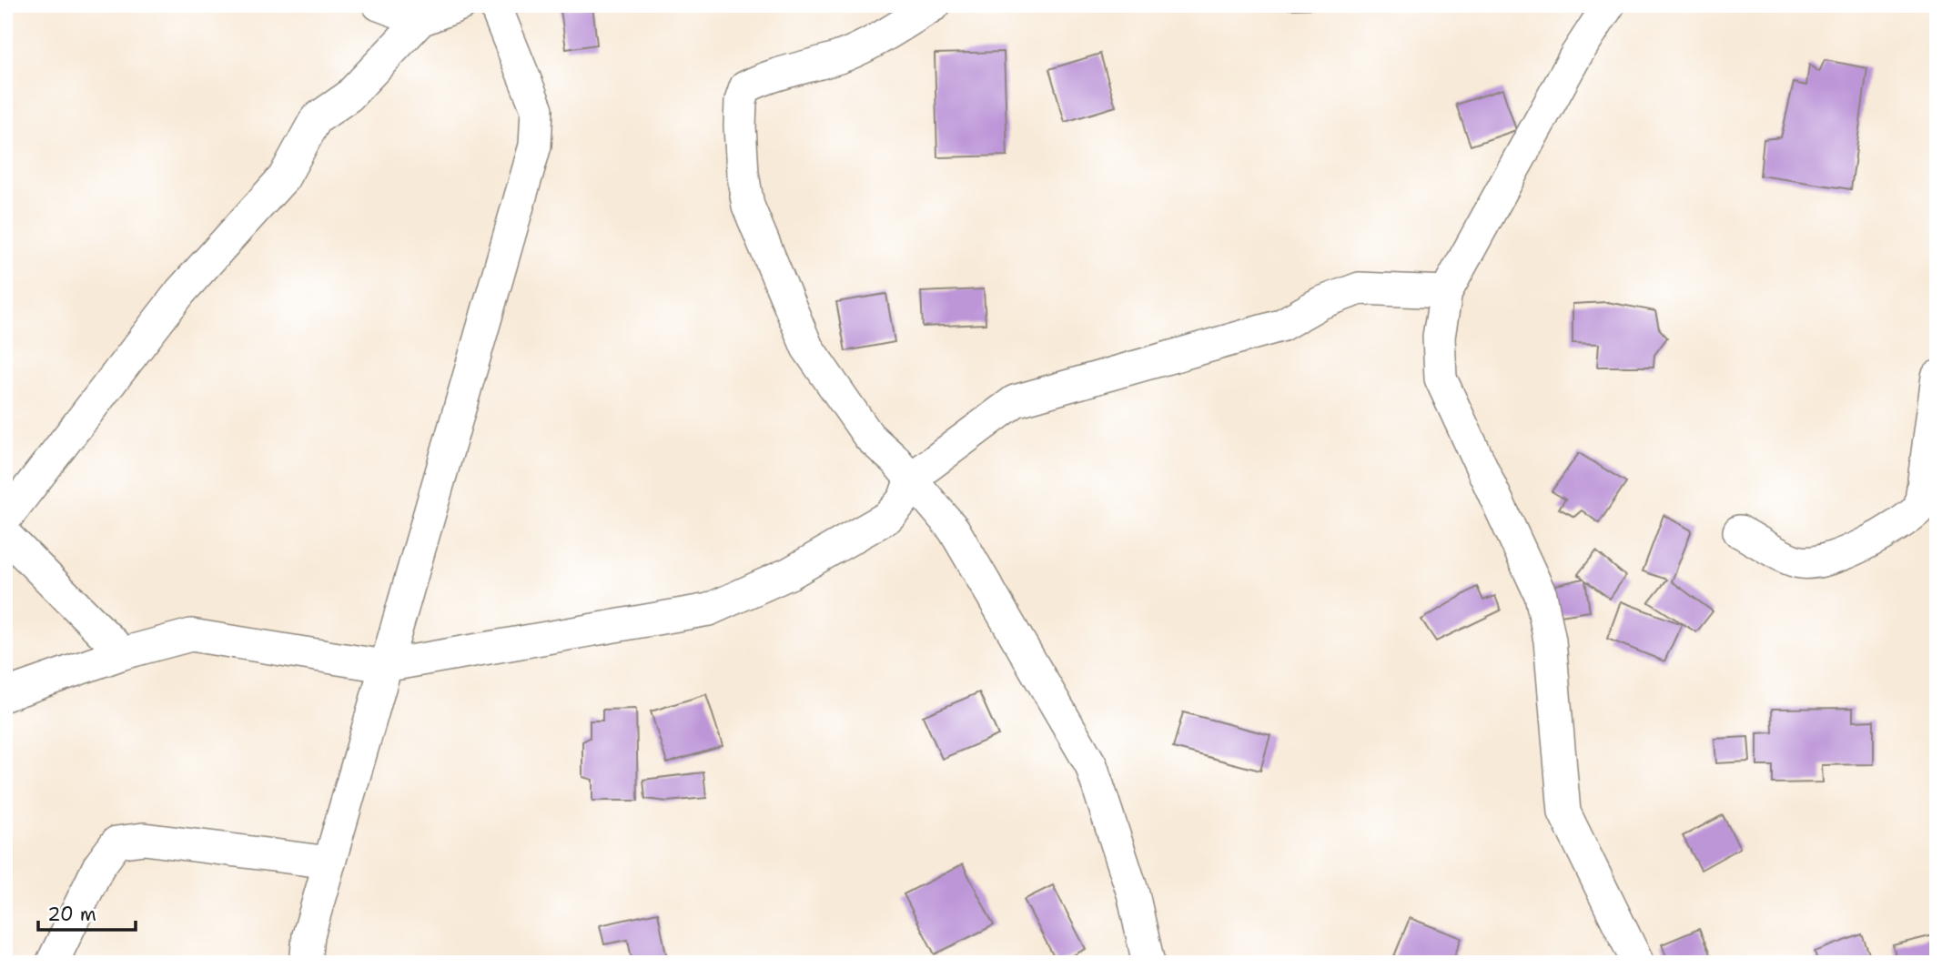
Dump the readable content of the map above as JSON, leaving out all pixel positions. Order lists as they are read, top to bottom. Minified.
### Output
{"scale_bar":"20 m"}
